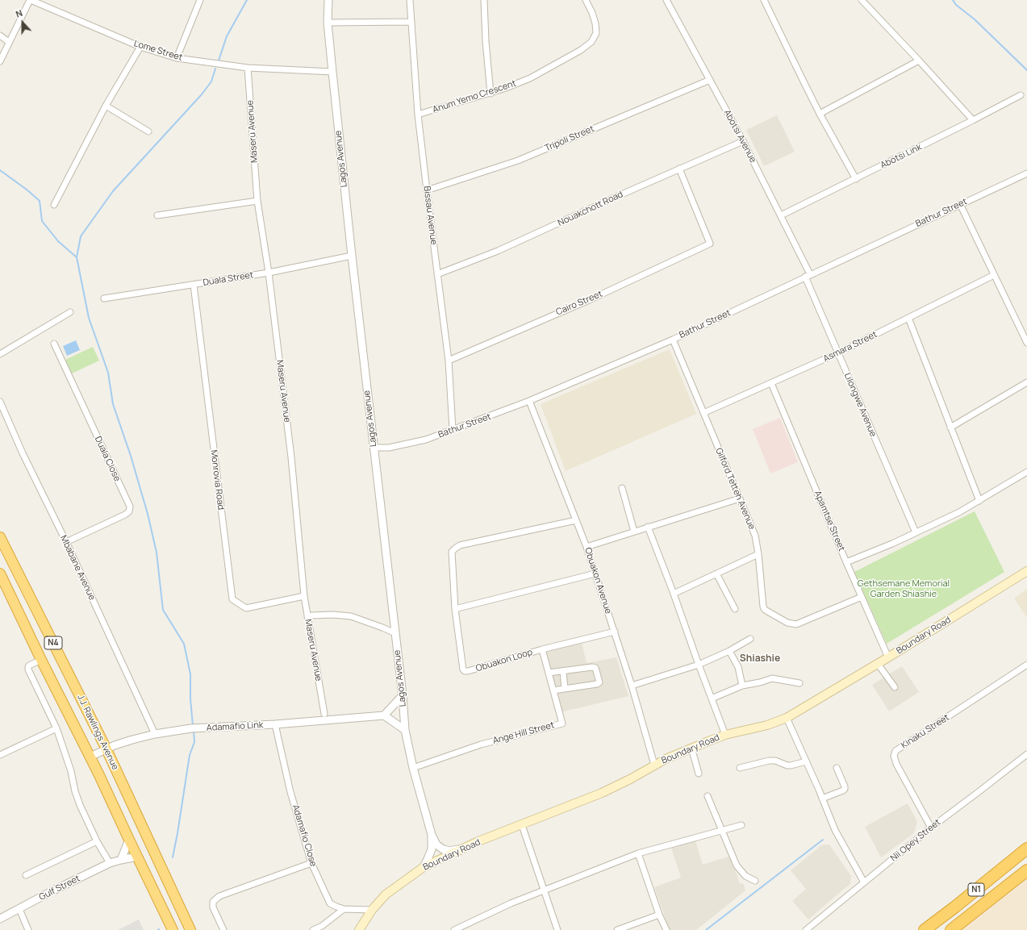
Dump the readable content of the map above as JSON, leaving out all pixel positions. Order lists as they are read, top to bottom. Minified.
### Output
{"streets":{"highway":["N4","J.J. Rawlings Avenue","N1"],"main road":["Boundary Road"],"street":["Lome Street","Anum Yemo Crescent","Maseru Avenue","Abotsi Avenue","Tripoli Street","Abotsi Link","Lagos Avenue","Nouakchott Road","Bathur Street","Bissau Avenue","Duala Street","Cairo Street","Asmara Street","Lilongwe Avenue","Duala Close","Monrovia Road","Gilford Tetteh Avenue","Apamtse Street","Mbabane Avenue","Obuakon Avenue","Obuakon Loop","Adamafio Link","Kinaku Street","Ange Hill Street","Adamafio Close","Nii Opey Street","Gulf Street"]},"crossings":[["Lome Street","Maseru Avenue"],["Lome Street","Lagos Avenue"],["Anum Yemo Crescent","Bissau Avenue"],["Maseru Avenue","Duala Street"],["Maseru Avenue","Monrovia Road"],["Abotsi Avenue","Tripoli Street"],["Abotsi Avenue","Abotsi Link"],["Abotsi Avenue","Nouakchott Road"],["Abotsi Avenue","Bathur Street"],["Abotsi Avenue","Lilongwe Avenue"],["Tripoli Street","Bissau Avenue"],["Lagos Avenue","Bathur Street"],["Lagos Avenue","Duala Street"],["Lagos Avenue","Boundary Road"],["Lagos Avenue","Ange Hill Street"],["Nouakchott Road","Bissau Avenue"],["Nouakchott Road","Cairo Street"],["Bathur Street","Bissau Avenue"],["Bathur Street","Lilongwe Avenue"],["Bathur Street","Gilford Tetteh Avenue"],["Bathur Street","Obuakon Avenue"],["Bissau Avenue","Cairo Street"],["Duala Street","Monrovia Road"],["Asmara Street","Lilongwe Avenue"],["Asmara Street","Gilford Tetteh Avenue"],["Asmara Street","Apamtse Street"],["Duala Close","Mbabane Avenue"],["Gilford Tetteh Avenue","Apamtse Street"],["Apamtse Street","Boundary Road"],["Mbabane Avenue","Adamafio Link"],["Obuakon Avenue","Boundary Road"],["Obuakon Avenue","Obuakon Loop"],["Boundary Road","Adamafio Close"],["Obuakon Loop","Ange Hill Street"],["Adamafio Link","J.J. Rawlings Avenue"],["Adamafio Link","Adamafio Close"],["Kinaku Street","Nii Opey Street"],["J.J. Rawlings Avenue","Gulf Street"]],"districts":["Shiashie"],"parks":["Gethsemane Memorial Garden Shiashie"],"north":"top"}
